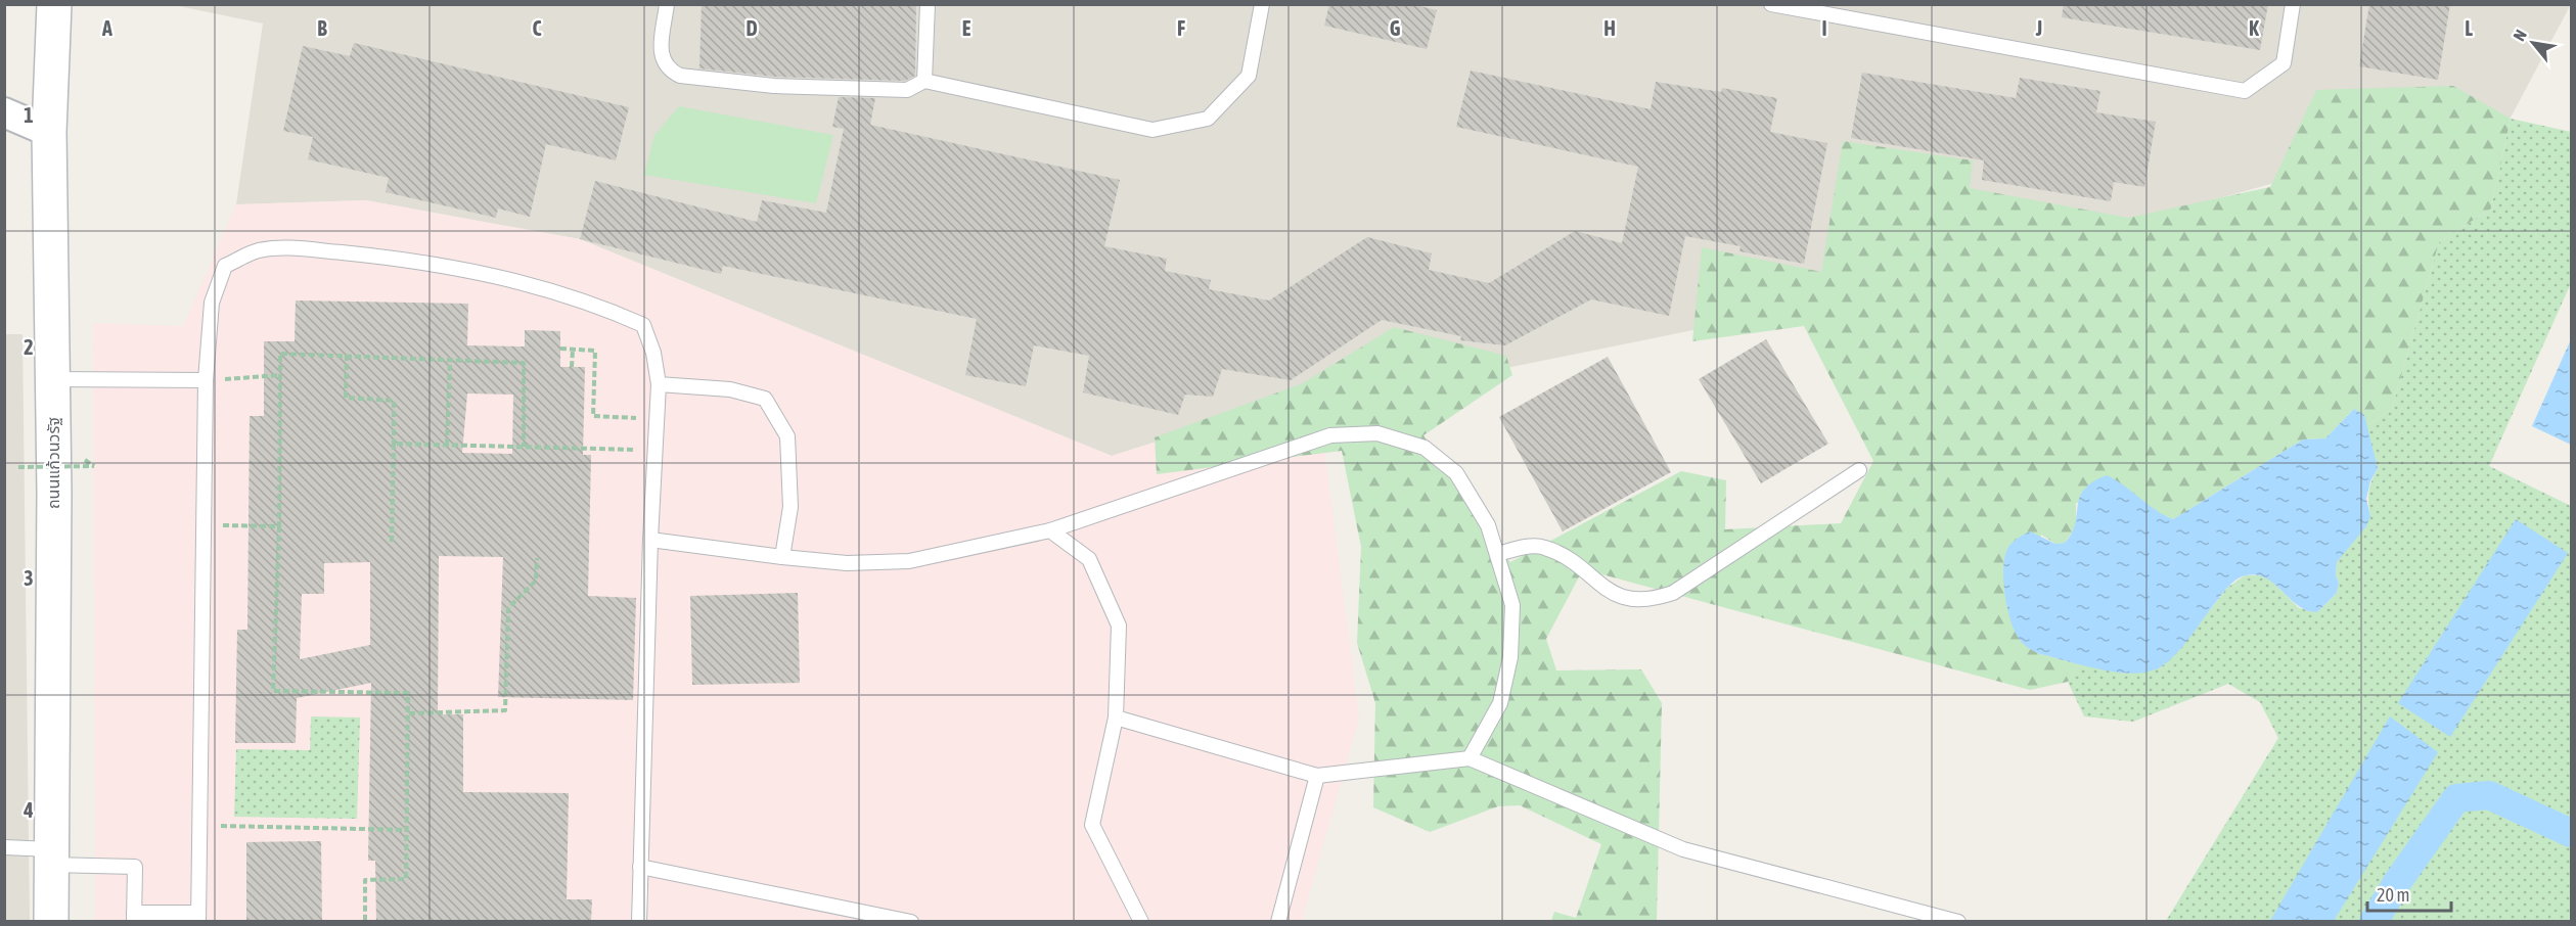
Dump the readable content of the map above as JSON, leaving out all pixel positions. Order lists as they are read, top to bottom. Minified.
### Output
{"streets":{"street":["ถนนแก้วนวรัฐ"]},"scale_bar":"20 m","north":"top left","grid":{"columns":["A","B","C","D","E","F","G","H","I","J","K","L"],"rows":["1","2","3","4"]}}
